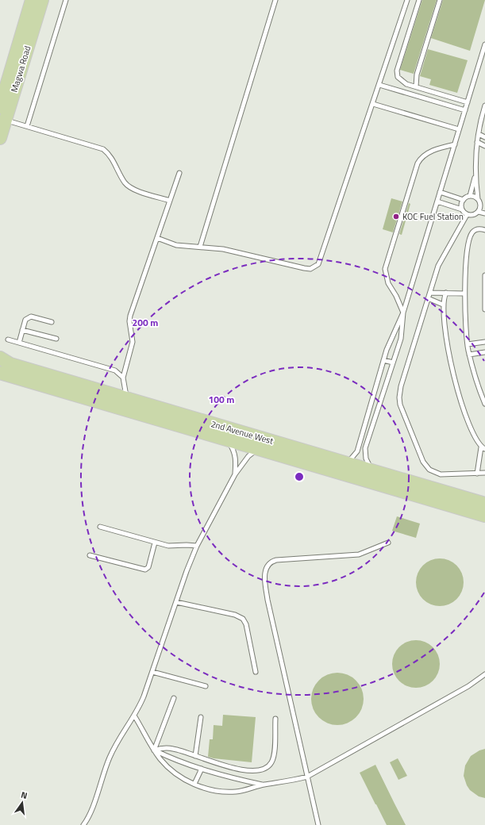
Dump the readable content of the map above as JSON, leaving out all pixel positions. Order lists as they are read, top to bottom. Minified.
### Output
{"streets":{"main road":["Magwa Road","2nd Avenue West"]},"places":["KOC Fuel Station"],"north":"top","rings":["200 m","100 m"]}
